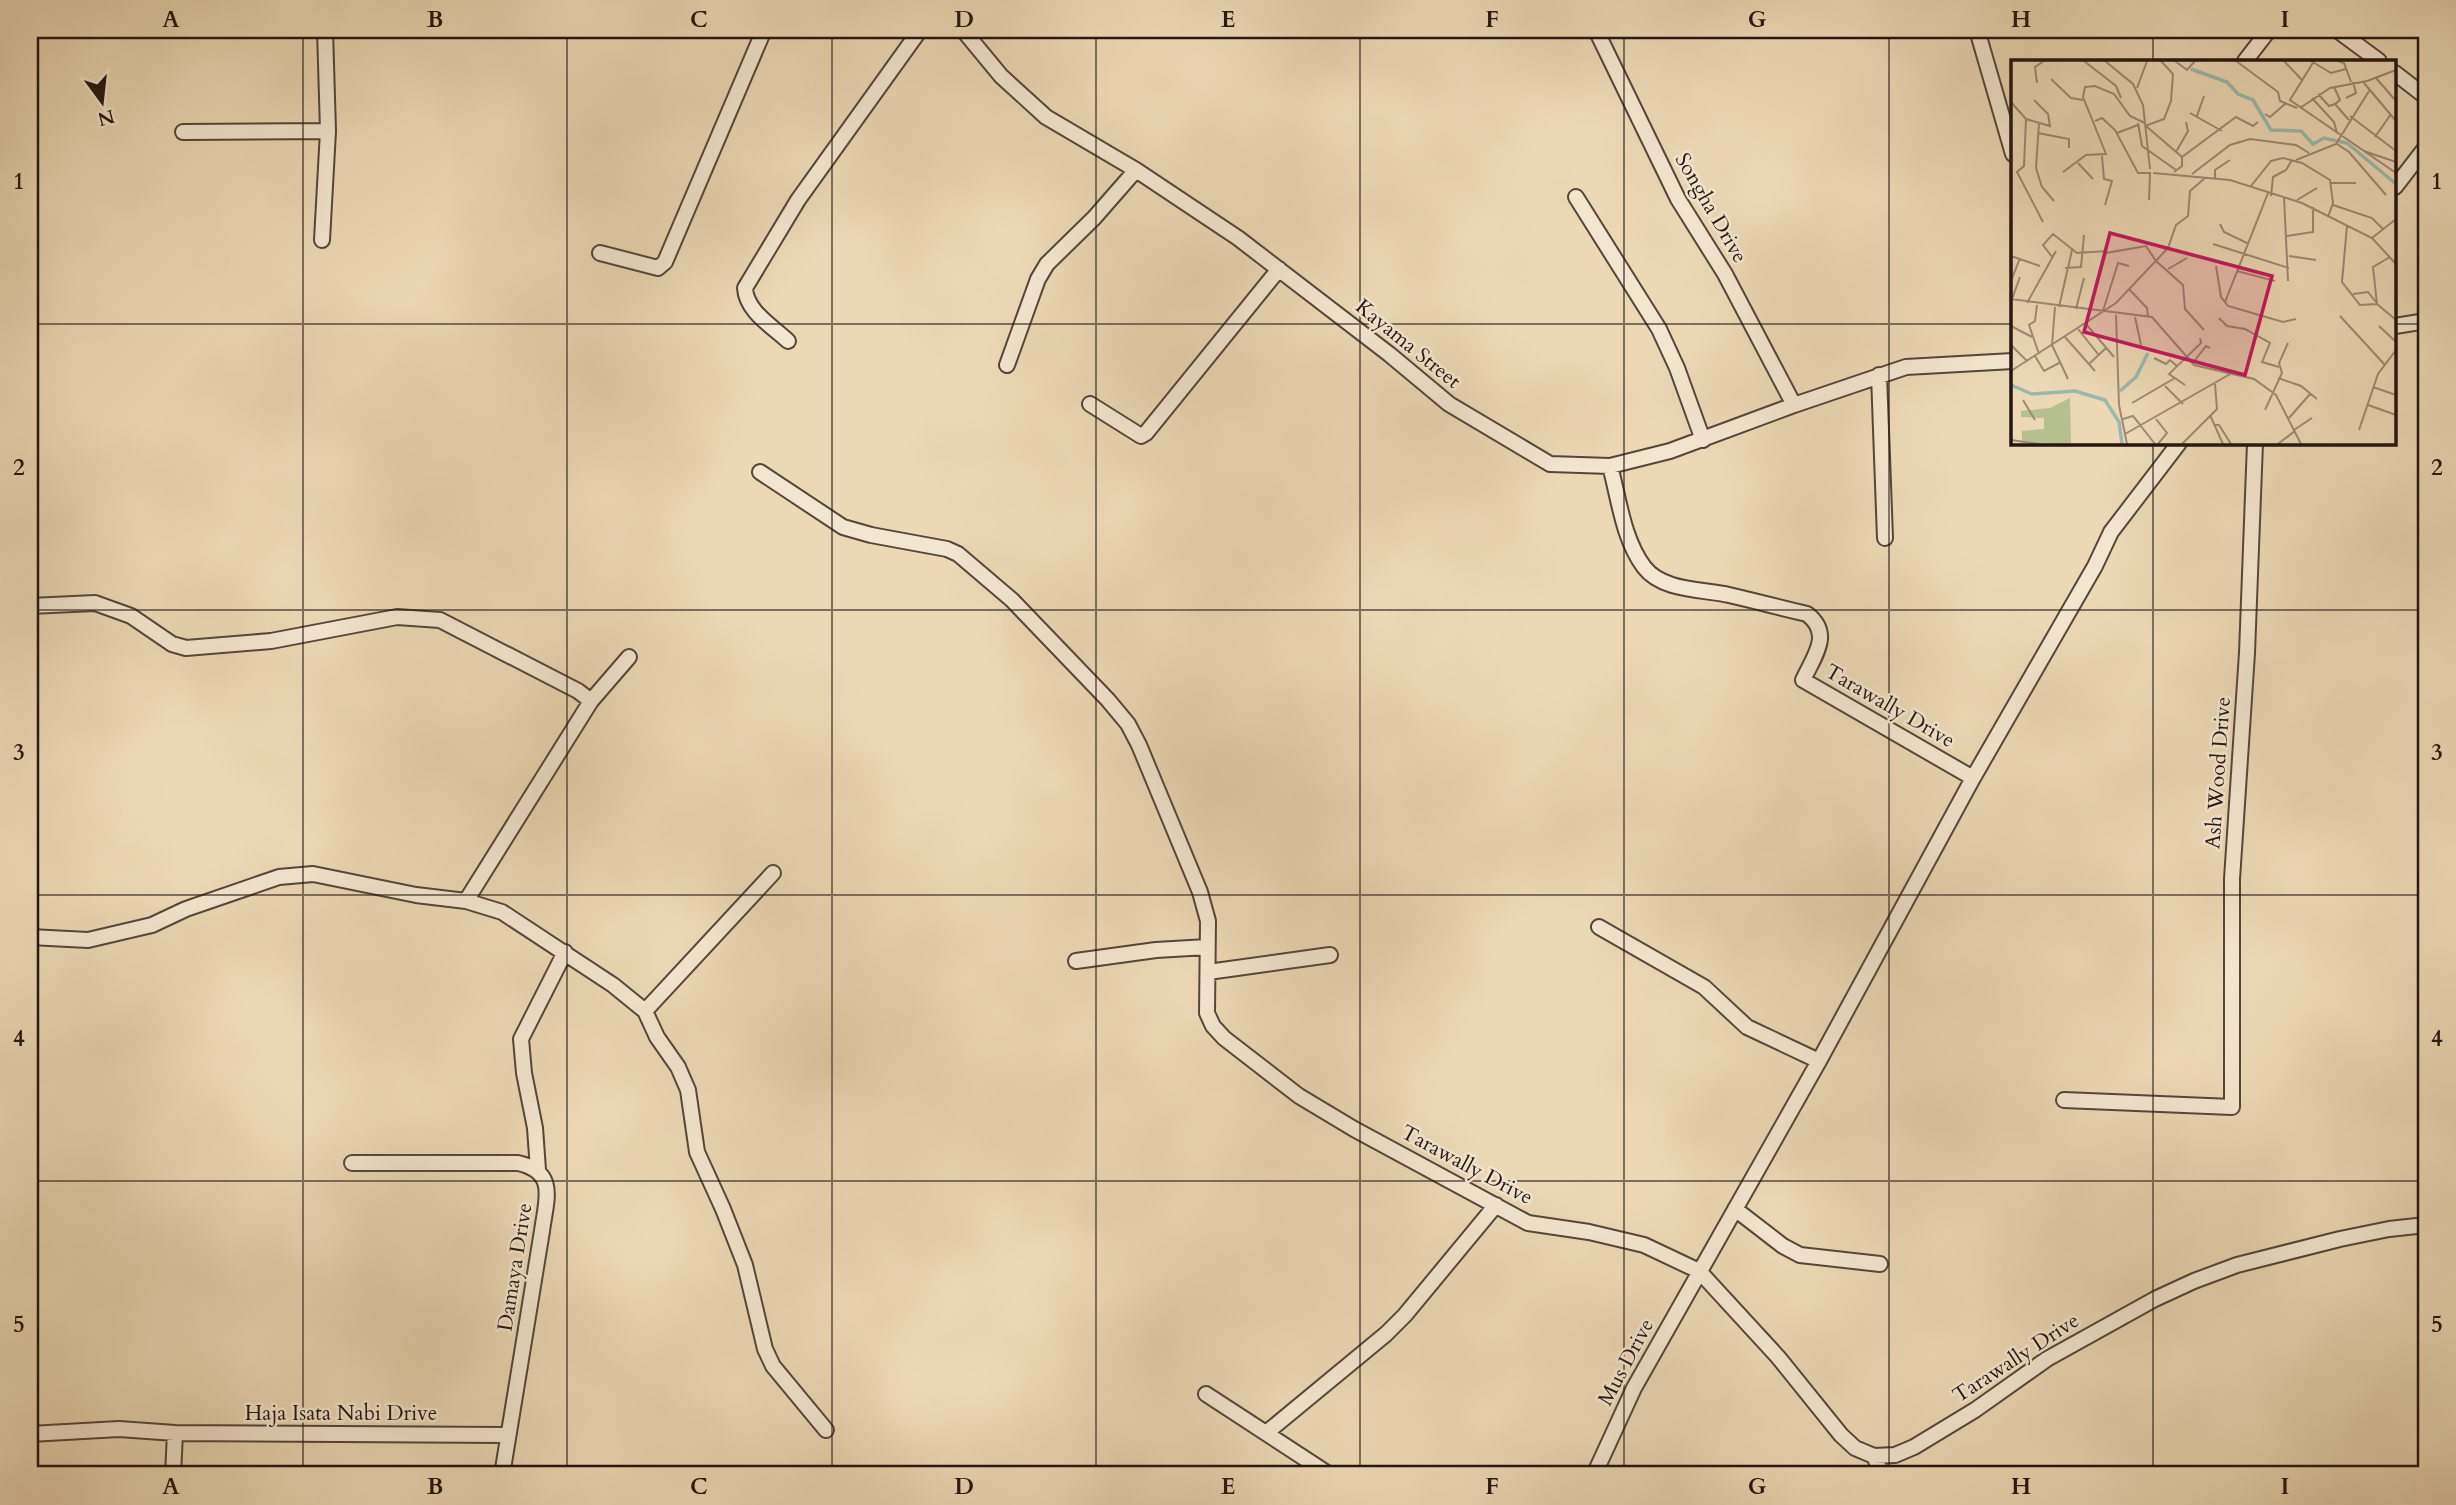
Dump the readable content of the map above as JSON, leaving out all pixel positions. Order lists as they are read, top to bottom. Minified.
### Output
{"streets":{"street":["Songha Drive","Kayama Street","Tarawally Drive","Ash Wood Drive","Damaya Drive","Mus Drive","Haja Isata Nabi Drive"]},"crossings":[["Songha Drive","Kayama Street"],["Kayama Street","Tarawally Drive"],["Tarawally Drive","Mus Drive"],["Damaya Drive","Haja Isata Nabi Drive"]],"north":"bottom","grid":{"columns":["A","B","C","D","E","F","G","H","I"],"rows":["1","2","3","4","5"]}}
